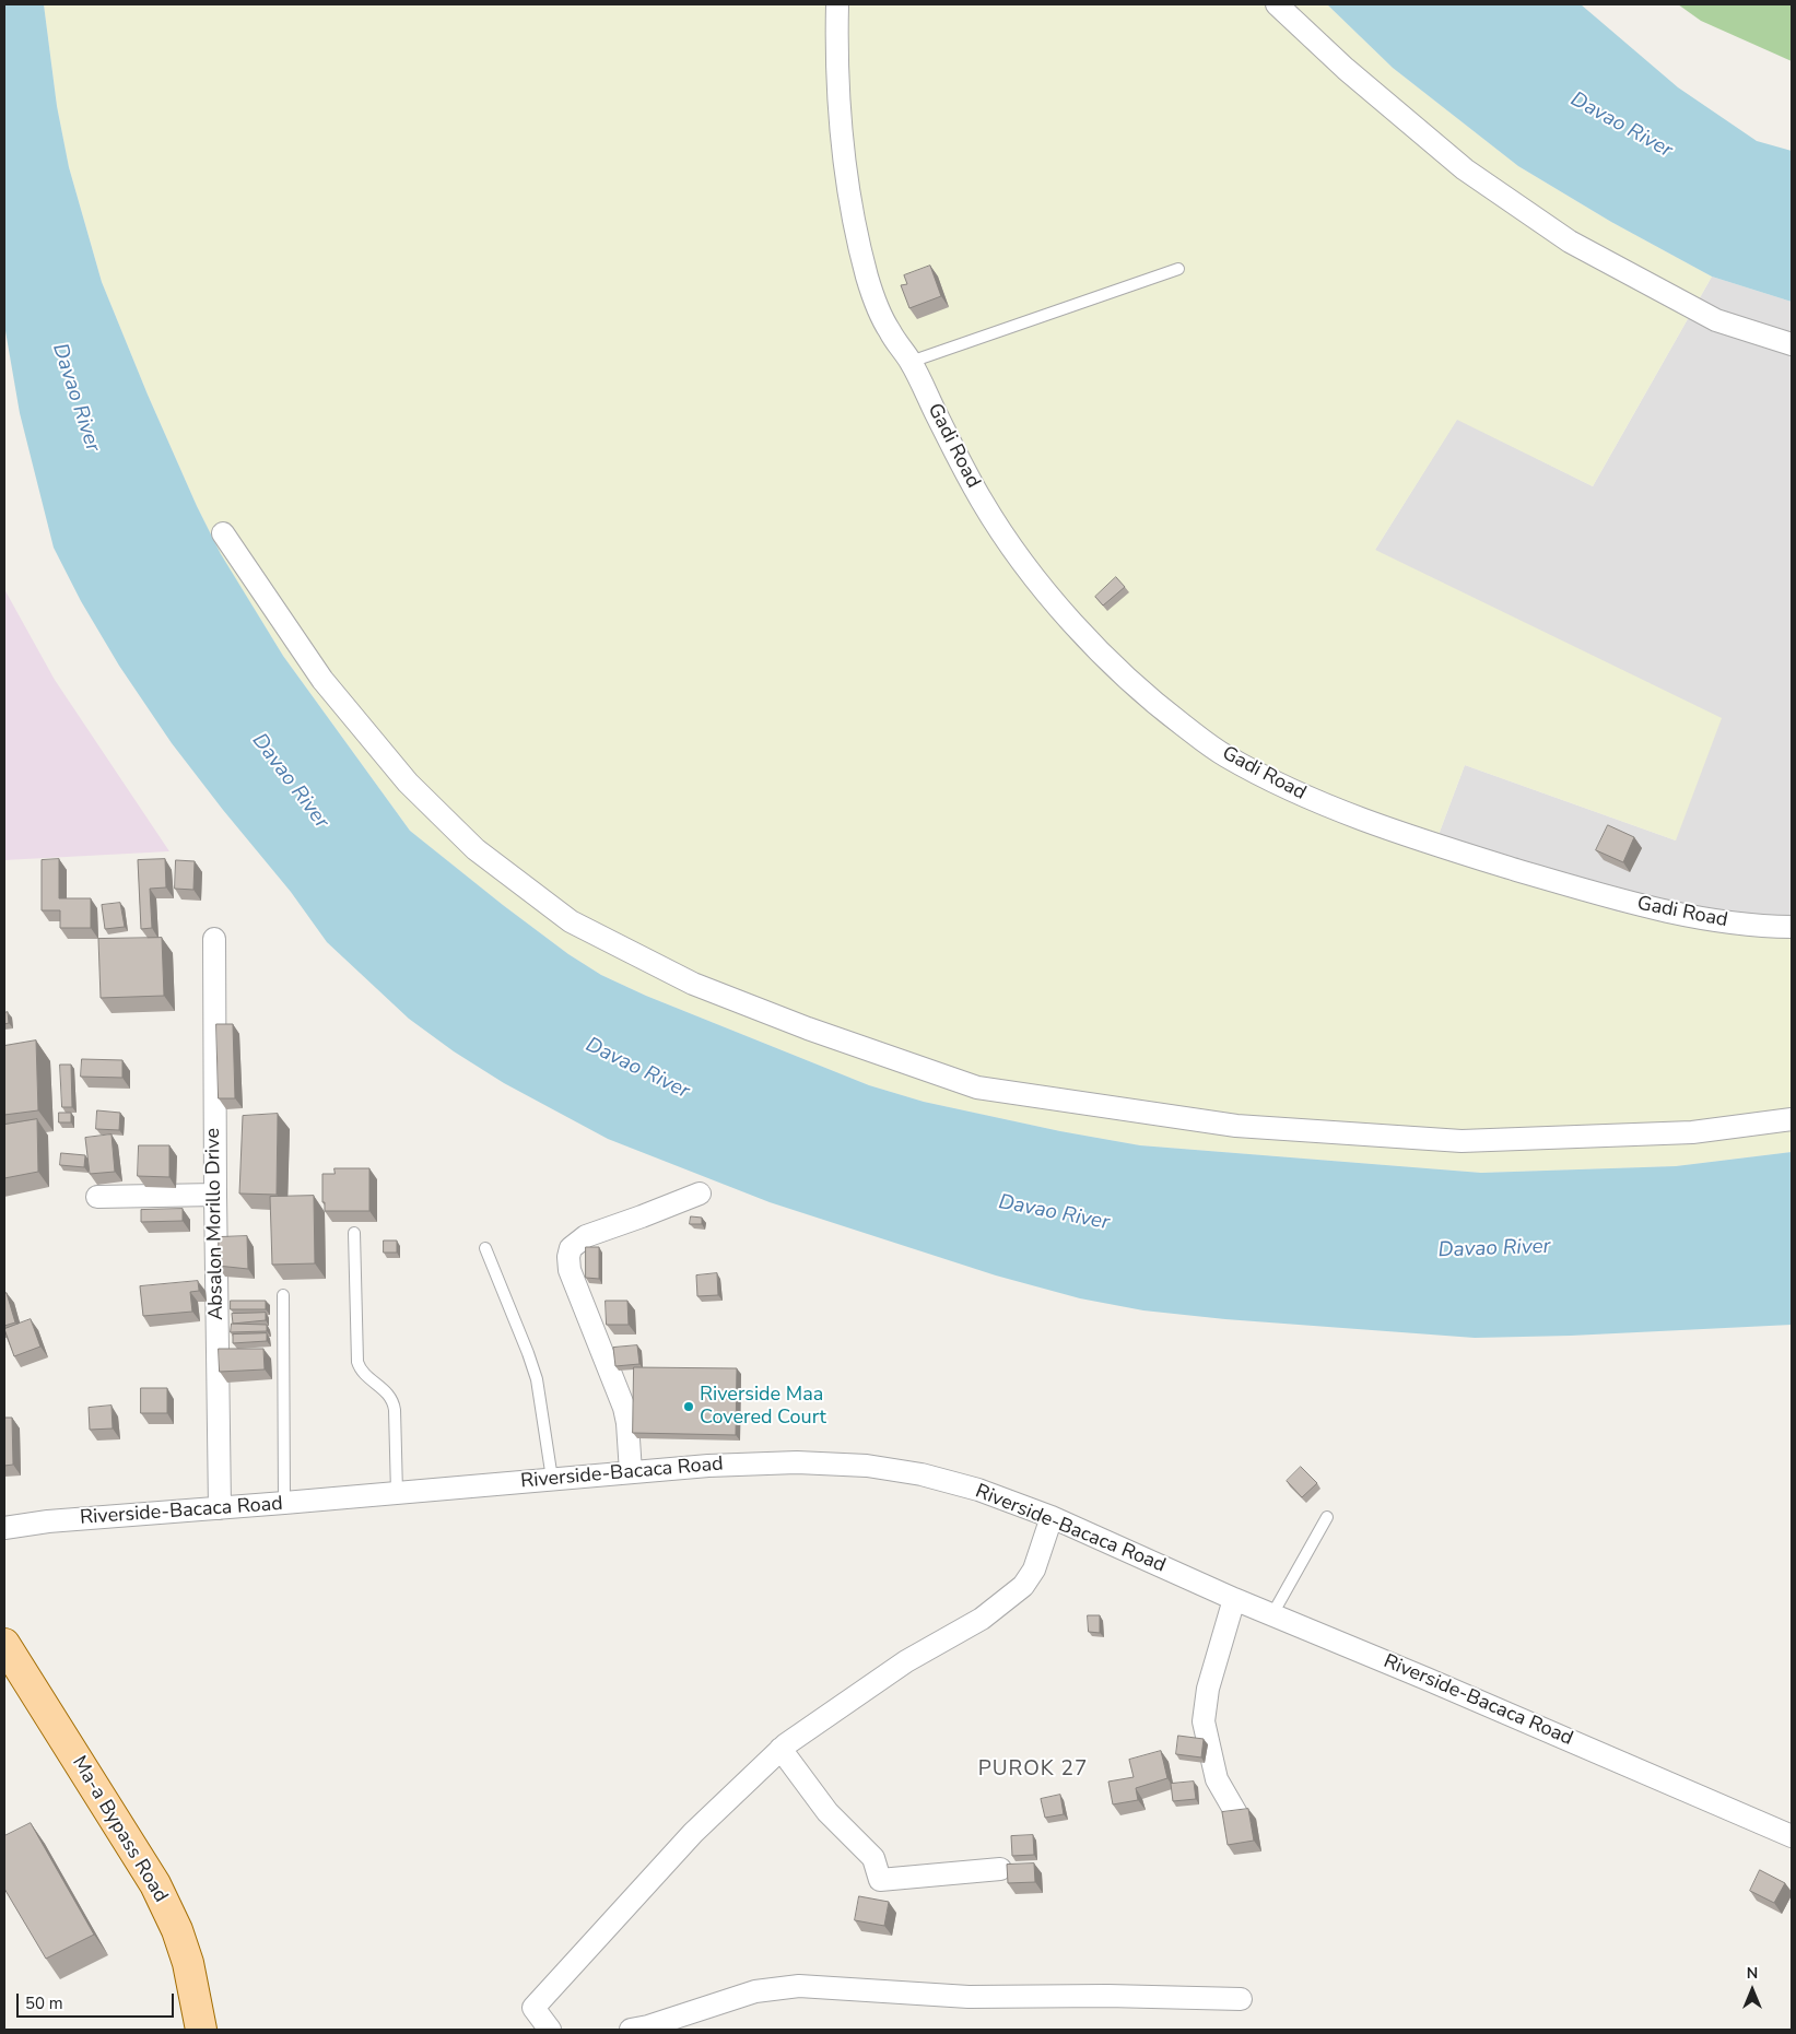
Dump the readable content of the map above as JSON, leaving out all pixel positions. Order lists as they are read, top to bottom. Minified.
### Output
{"streets":{"main road":["Ma-a Bypass Road"],"street":["Gadi Road","Absalon Morillo Drive","Riverside-Bacaca Road"]},"crossings":[["Absalon Morillo Drive","Riverside-Bacaca Road"]],"districts":["PUROK 27"],"water":["Davao River"],"places":["Riverside Maa Covered Court"],"scale_bar":"50 m","north":"top"}
